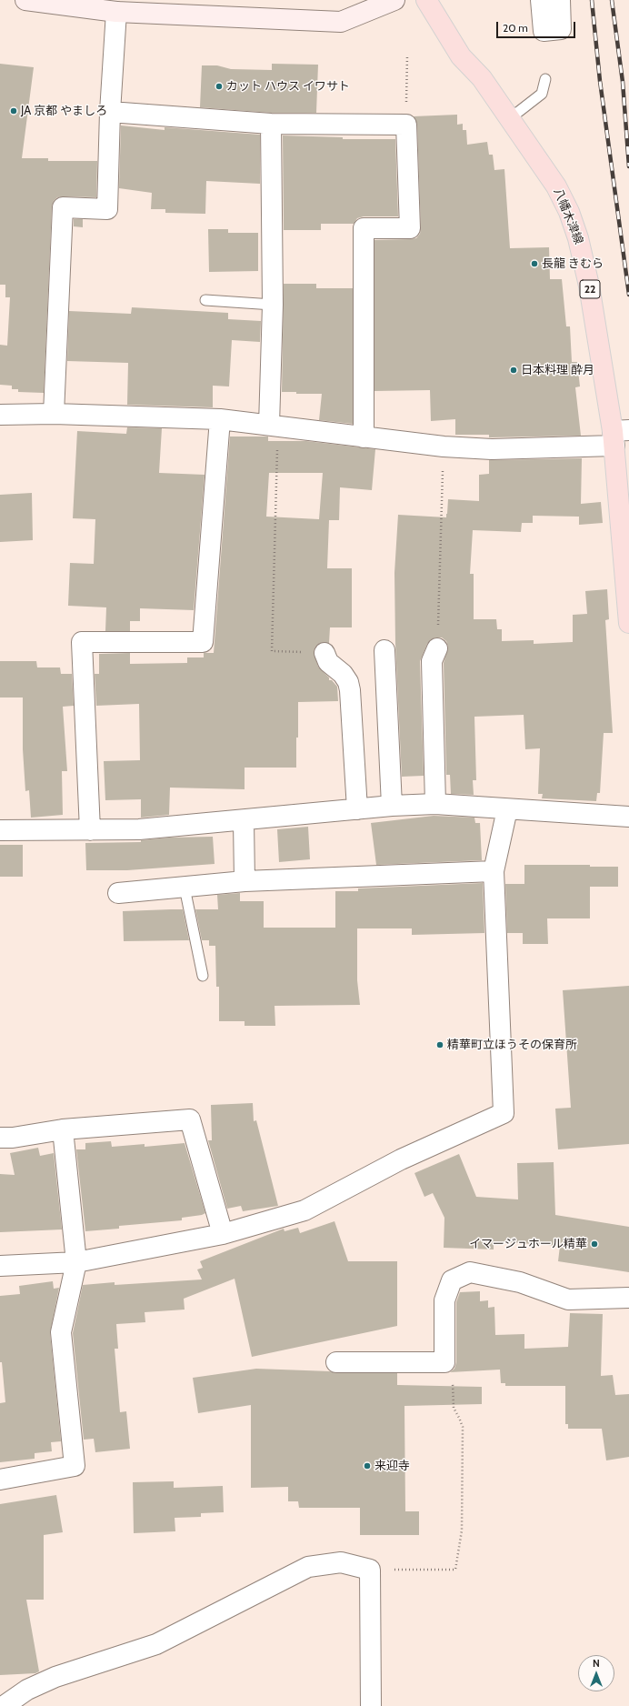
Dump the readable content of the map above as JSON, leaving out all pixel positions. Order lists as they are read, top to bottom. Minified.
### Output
{"streets":{"main road":["八幡木津線","22"]},"places":["カット ハウス イワサト","JA 京都 やましろ","長龍 きむら","日本料理 酔月","精華町立ほうその保育所","イマージュホール精華","来迎寺"],"scale_bar":"20 m","north":"top"}
